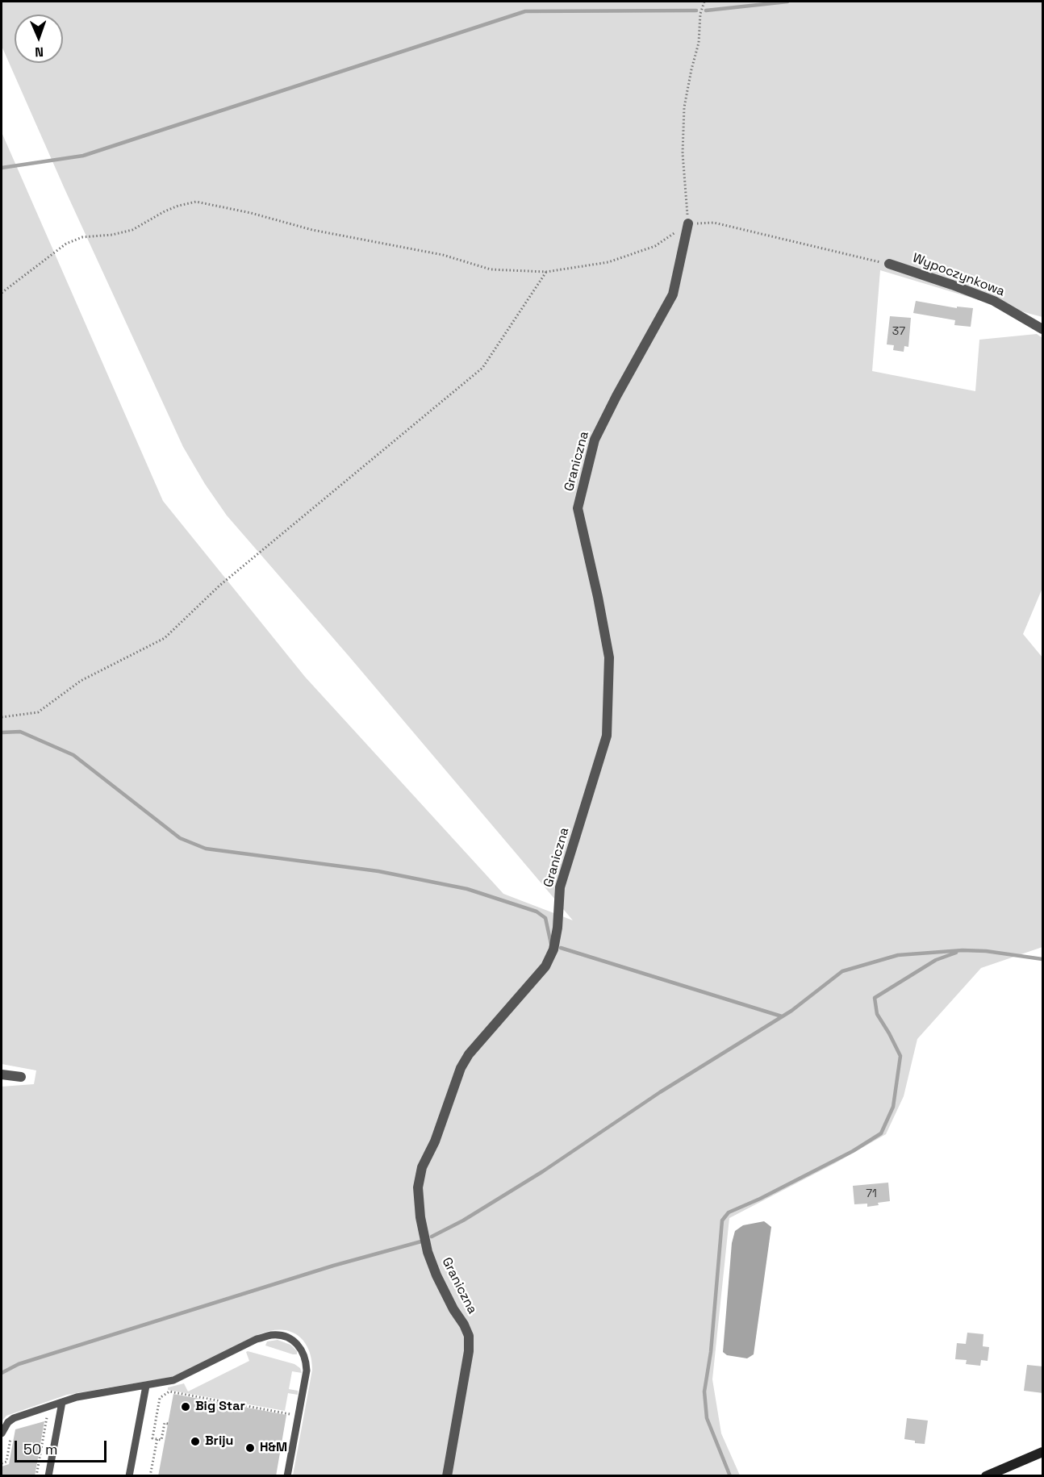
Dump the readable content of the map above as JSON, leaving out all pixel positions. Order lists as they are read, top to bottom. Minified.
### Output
{"streets":{"street":["Wypoczynkowa","Graniczna"]},"places":["Big Star","Briju","H&M"],"house_numbers":["37","71"],"scale_bar":"50 m","north":"bottom"}
